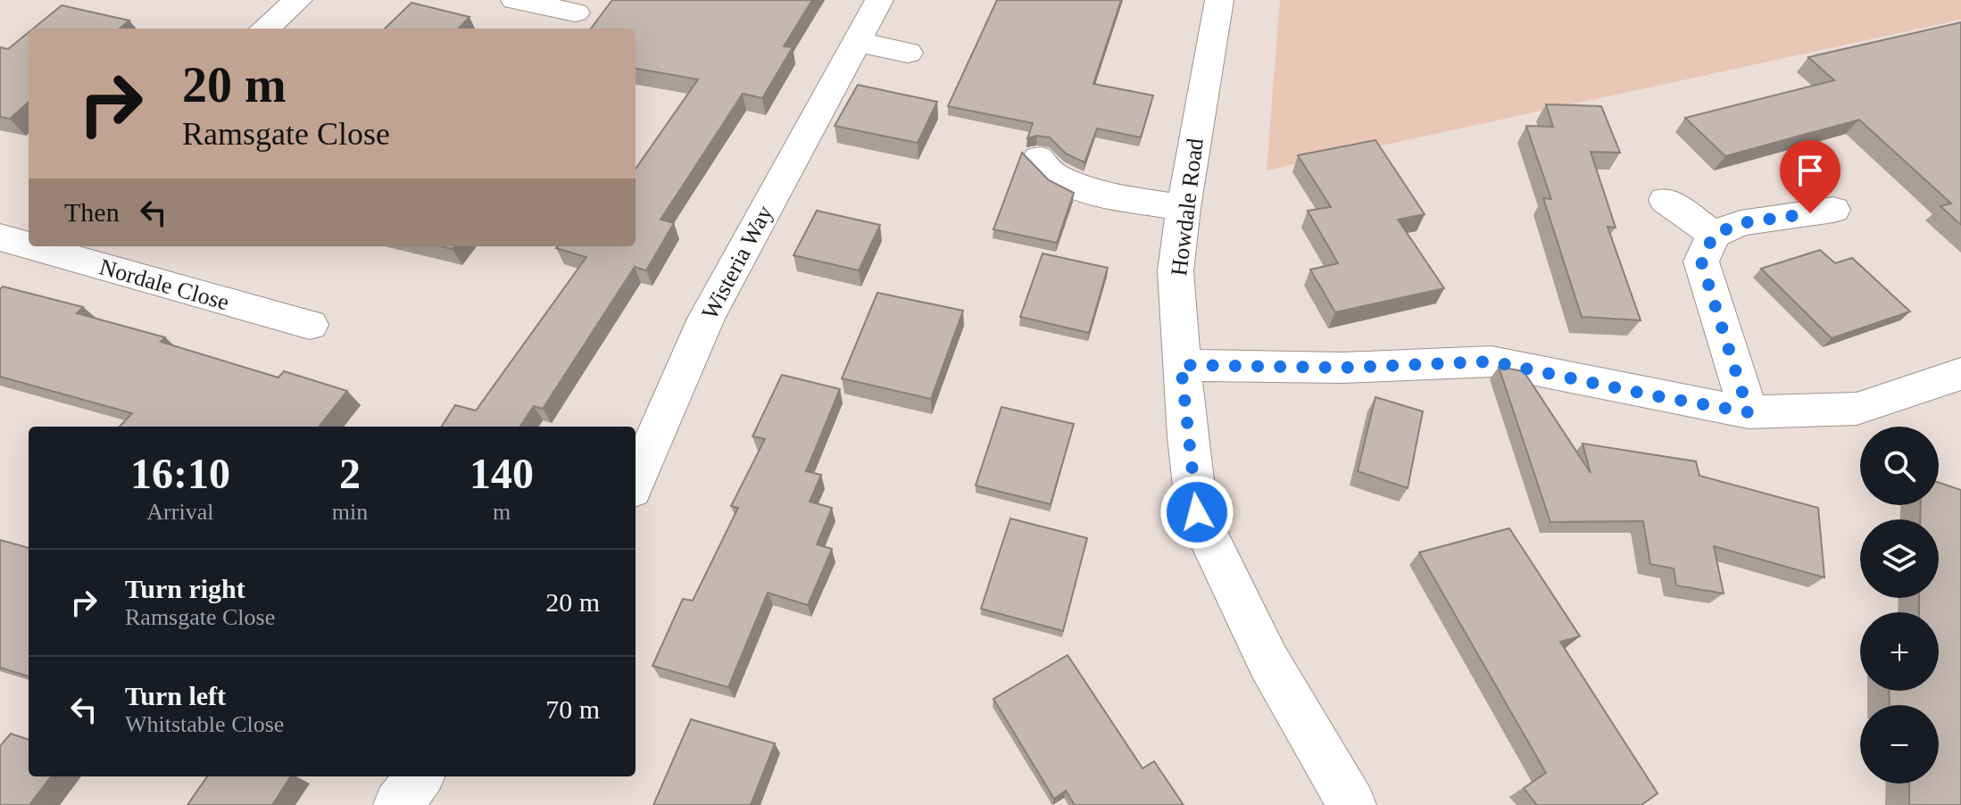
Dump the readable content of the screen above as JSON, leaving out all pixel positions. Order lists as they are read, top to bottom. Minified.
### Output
{"streets":{"street":["Howdale Road","Wisteria Way","Nordale Close"]},"page":{"turn":["20 m","Ramsgate Close"],"then":"Then","map_buttons":["+","−"],"eta":["16:10","Arrival","2","min","140","m"],"list":[{"name":"Turn right","note":"Ramsgate Close","value":"20 m"},{"name":"Turn left","note":"Whitstable Close","value":"70 m"}]}}
